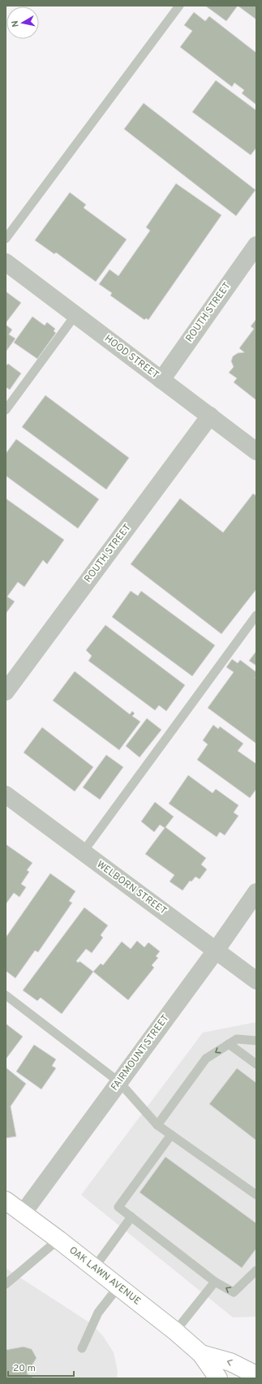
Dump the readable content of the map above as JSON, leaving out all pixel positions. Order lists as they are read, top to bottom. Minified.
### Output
{"streets":{"main road":["OAK LAWN AVENUE"],"street":["ROUTH STREET","HOOD STREET","WELBORN STREET","FAIRMOUNT STREET"]},"crossings":[["ROUTH STREET","HOOD STREET"],["WELBORN STREET","FAIRMOUNT STREET"],["FAIRMOUNT STREET","OAK LAWN AVENUE"]],"scale_bar":"20 m","north":"left"}
